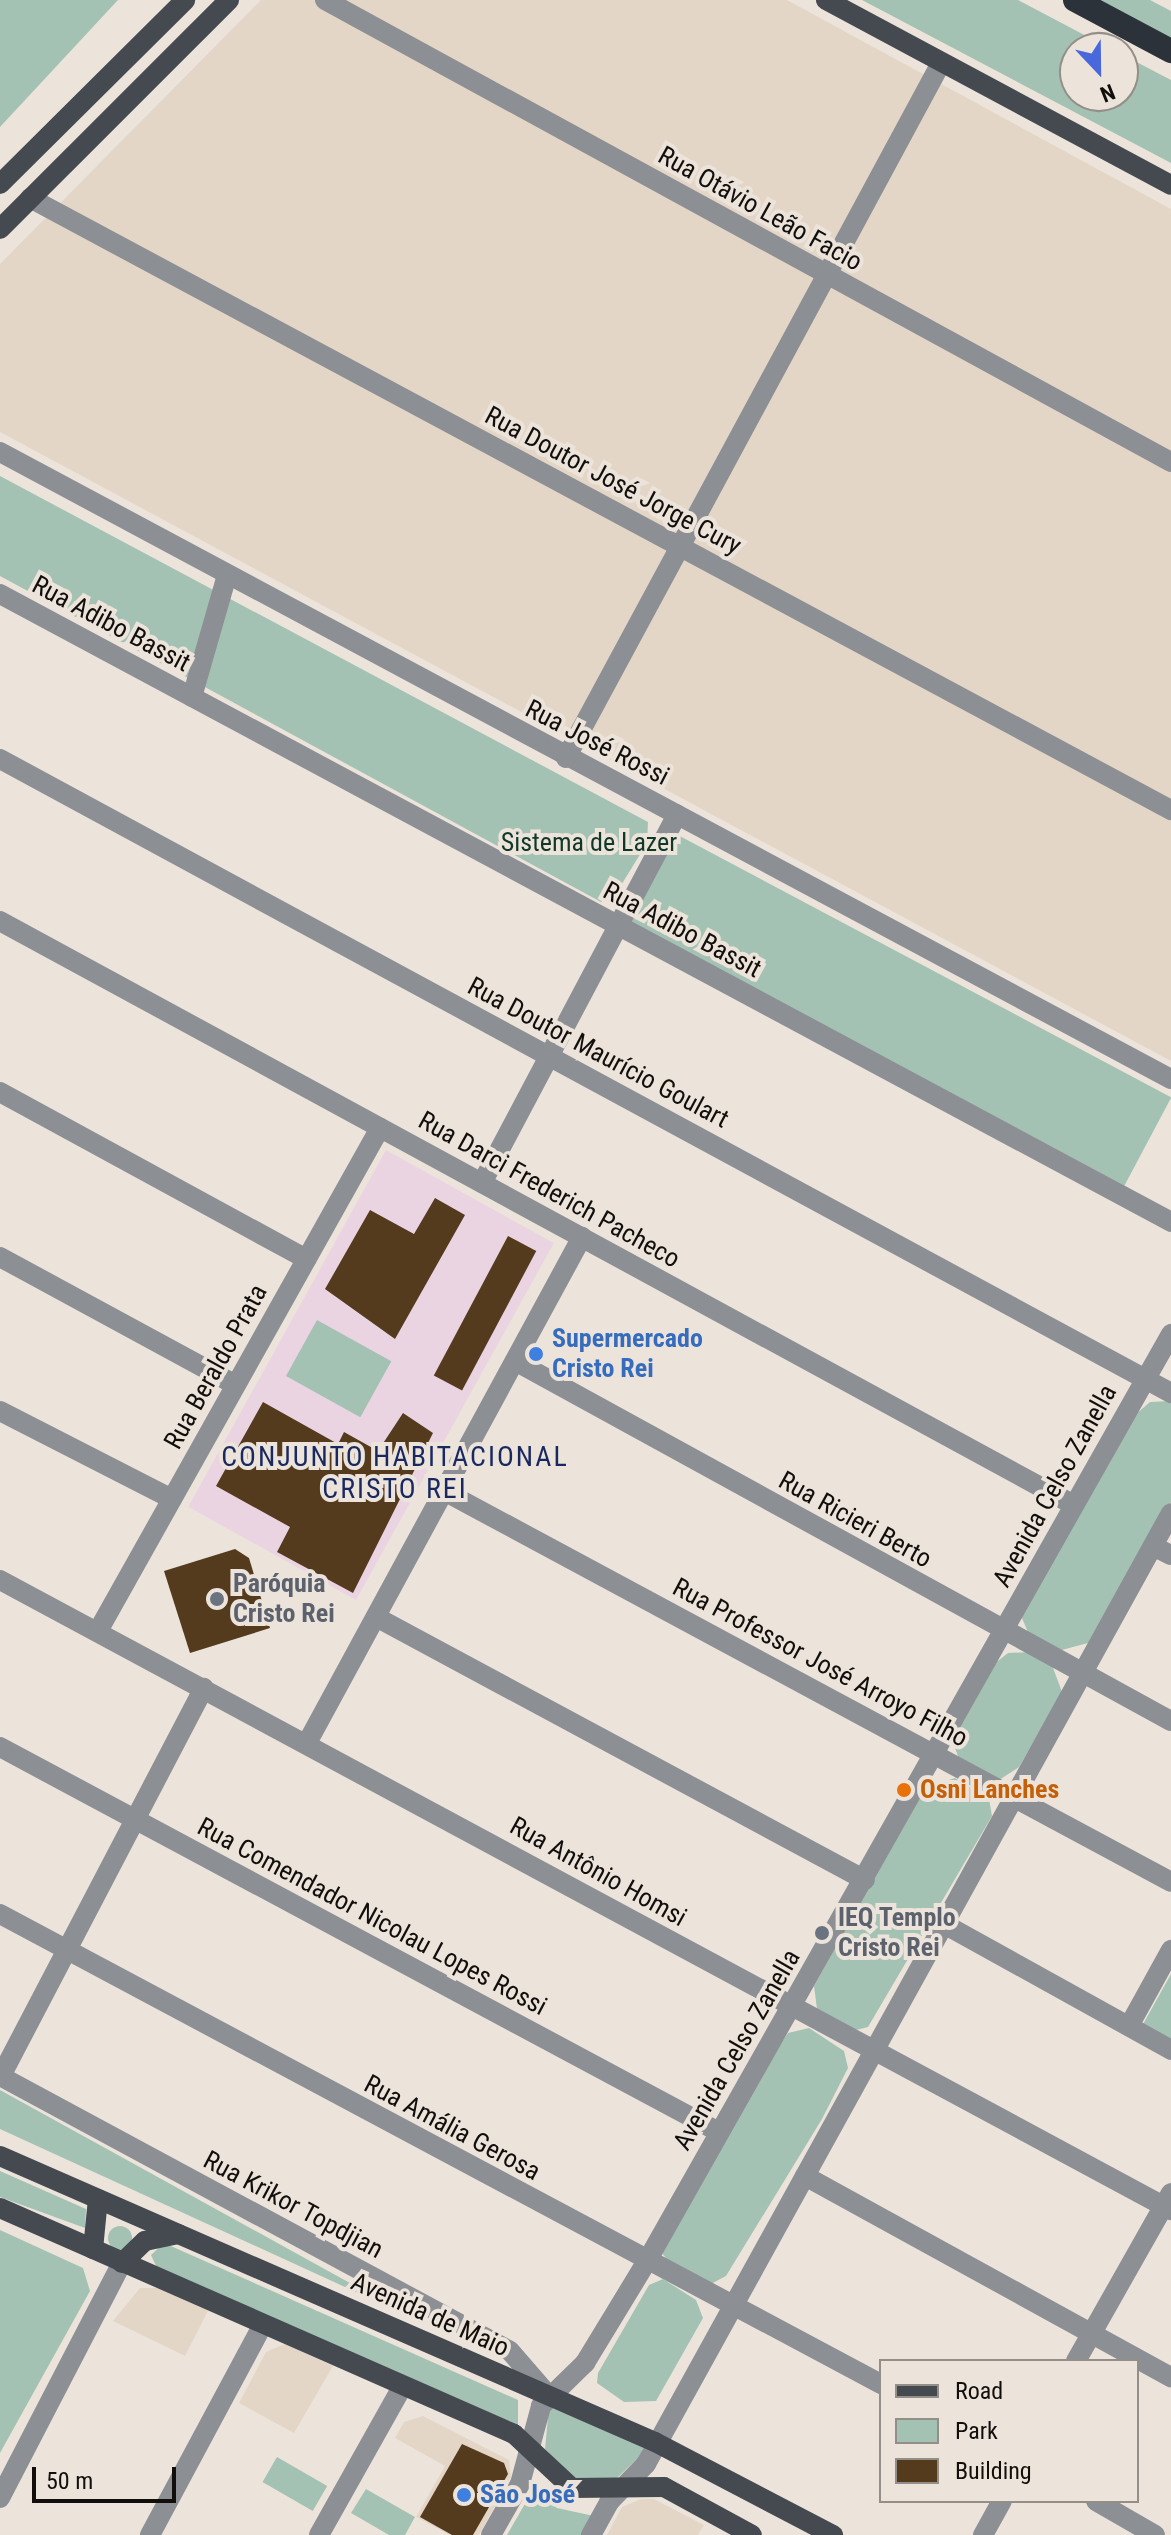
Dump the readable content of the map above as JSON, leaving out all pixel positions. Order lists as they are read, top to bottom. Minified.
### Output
{"streets":{"main road":["Avenida de Maio"],"street":["Rua Otávio Leão Facio","Rua Doutor José Jorge Cury","Rua Adibo Bassit","Rua José Rossi","Rua Doutor Maurício Goulart","Rua Darci Frederich Pacheco","Rua Beraldo Prata","Avenida Celso Zanella","Rua Ricieri Berto","Rua Professor José Arroyo Filho","Rua Antônio Homsi","Rua Comendador Nicolau Lopes Rossi","Rua Amália Gerosa","Rua Krikor Topdjian"]},"crossings":[["Rua Doutor Maurício Goulart","Avenida Celso Zanella"],["Rua Darci Frederich Pacheco","Rua Beraldo Prata"],["Rua Darci Frederich Pacheco","Avenida Celso Zanella"],["Rua Beraldo Prata","Rua Antônio Homsi"],["Avenida Celso Zanella","Rua Ricieri Berto"],["Avenida Celso Zanella","Rua Professor José Arroyo Filho"],["Avenida Celso Zanella","Rua Antônio Homsi"],["Avenida Celso Zanella","Rua Comendador Nicolau Lopes Rossi"],["Avenida Celso Zanella","Rua Amália Gerosa"],["Avenida Celso Zanella","Rua Krikor Topdjian"],["Avenida Celso Zanella","Avenida de Maio"],["Rua Krikor Topdjian","Avenida de Maio"]],"districts":["CONJUNTO HABITACIONAL CRISTO REI"],"parks":["Sistema de Lazer"],"places":["Supermercado Cristo Rei","Paróquia Cristo Rei","Osni Lanches","IEQ Templo Cristo Rei","São José"],"legend":["Road","Park","Building"],"scale_bar":"50 m","north":"bottom"}
